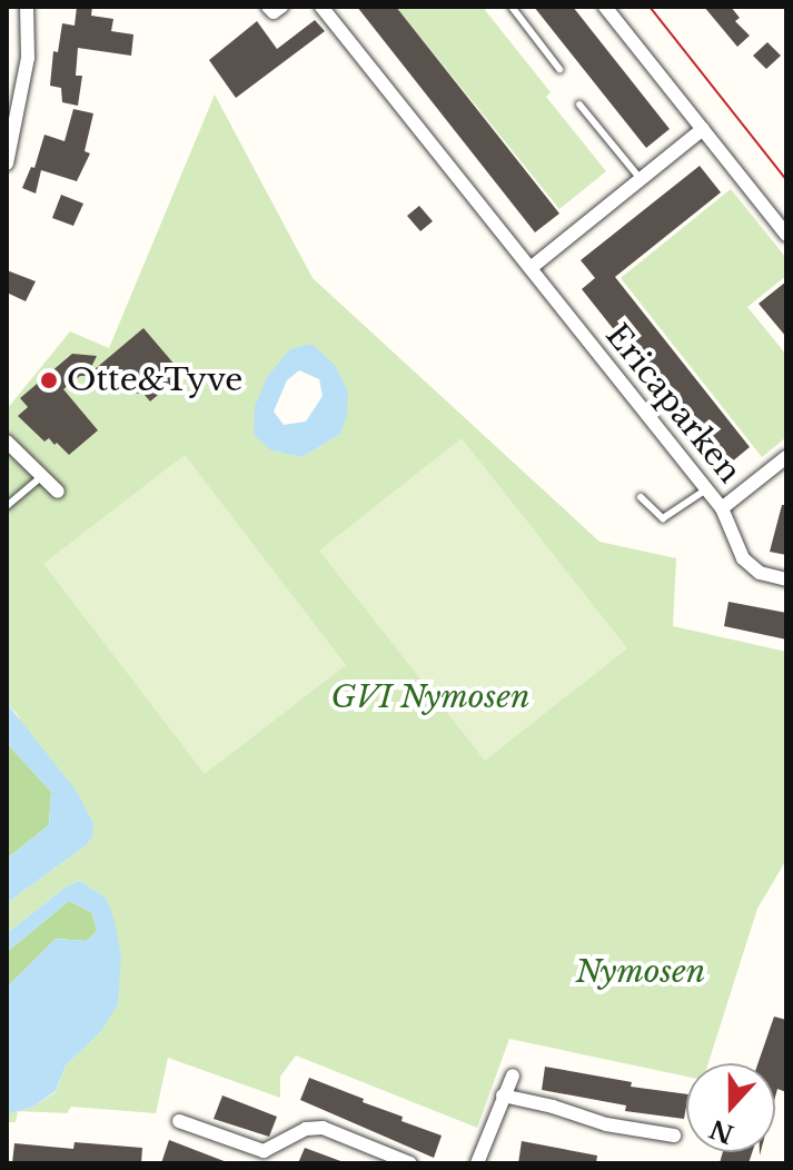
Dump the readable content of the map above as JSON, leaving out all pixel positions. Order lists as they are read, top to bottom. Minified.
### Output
{"streets":{"street":["Ericaparken"]},"parks":["GVI Nymosen","Nymosen"],"places":["Otte&Tyve"],"north":"bottom"}
